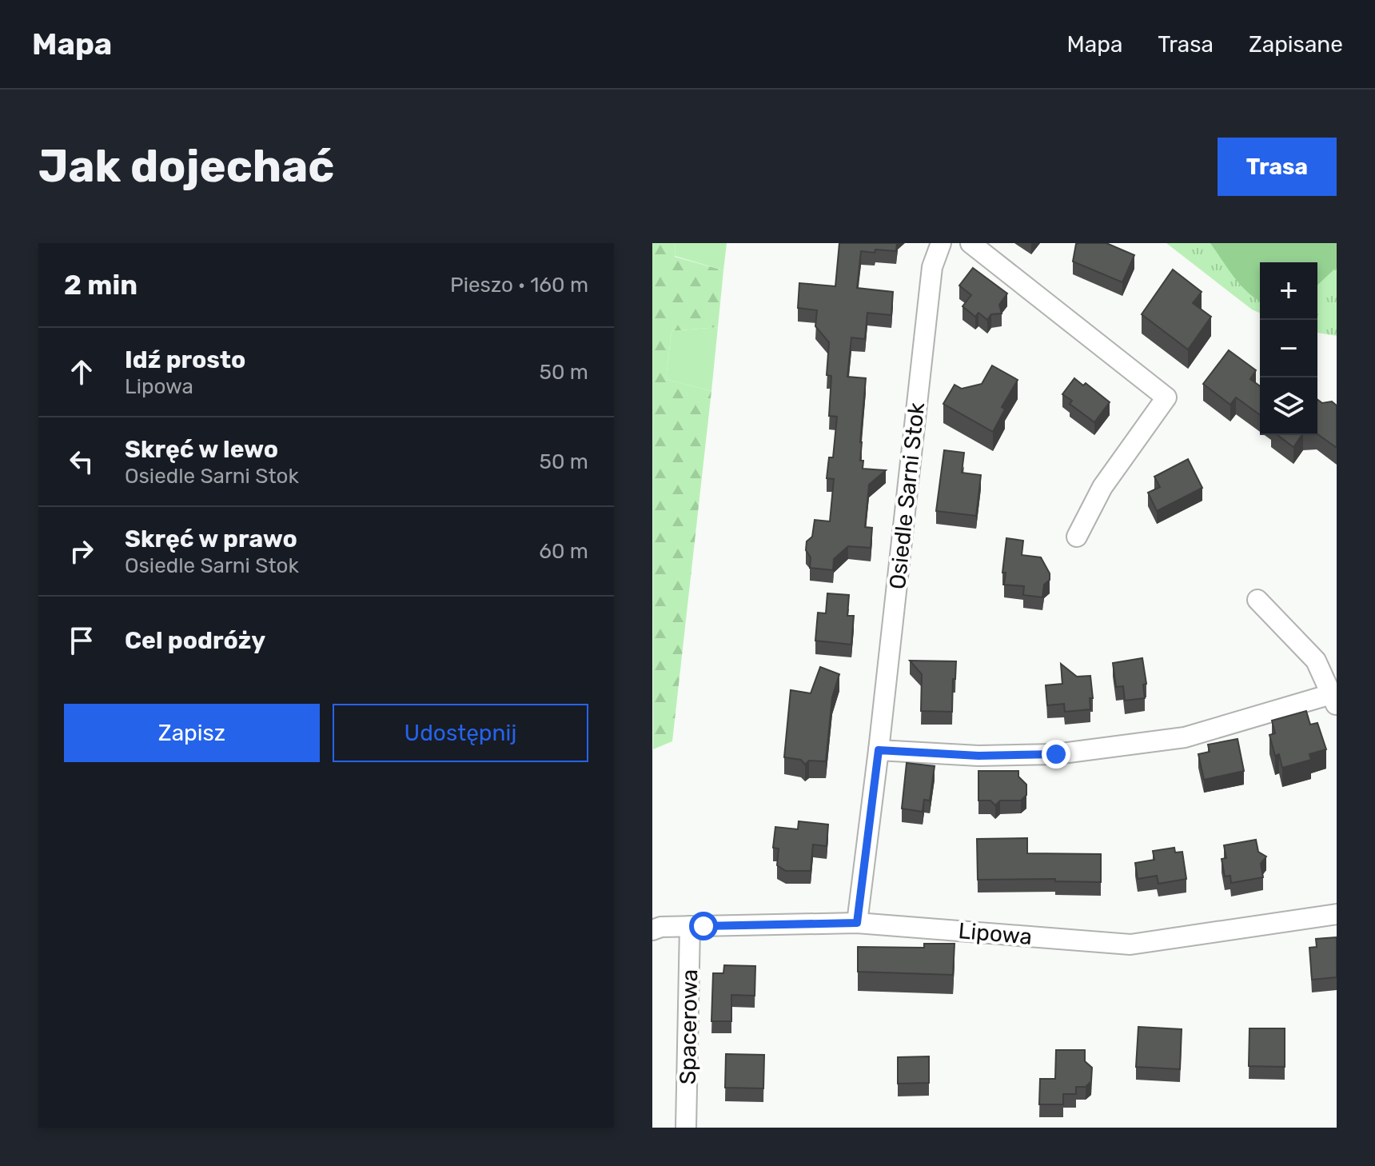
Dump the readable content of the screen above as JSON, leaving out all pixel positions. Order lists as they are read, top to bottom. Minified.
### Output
{"streets":{"street":["Osiedle Sarni Stok","Lipowa","Spacerowa"]},"crossings":[["Osiedle Sarni Stok","Lipowa"],["Lipowa","Spacerowa"]],"page":{"header":"Mapa","nav":["Mapa","Trasa","Zapisane"],"buttons":["Trasa",["Zapisz","Udostępnij"]],"title":"Jak dojechać","heading":["2 min","Pieszo · 160 m"],"map_buttons":["+","−"],"list":[["Idź prosto","Lipowa","50 m"],["Skręć w lewo","Osiedle Sarni Stok","50 m"],["Skręć w prawo","Osiedle Sarni Stok","60 m"],"Cel podróży"]}}
